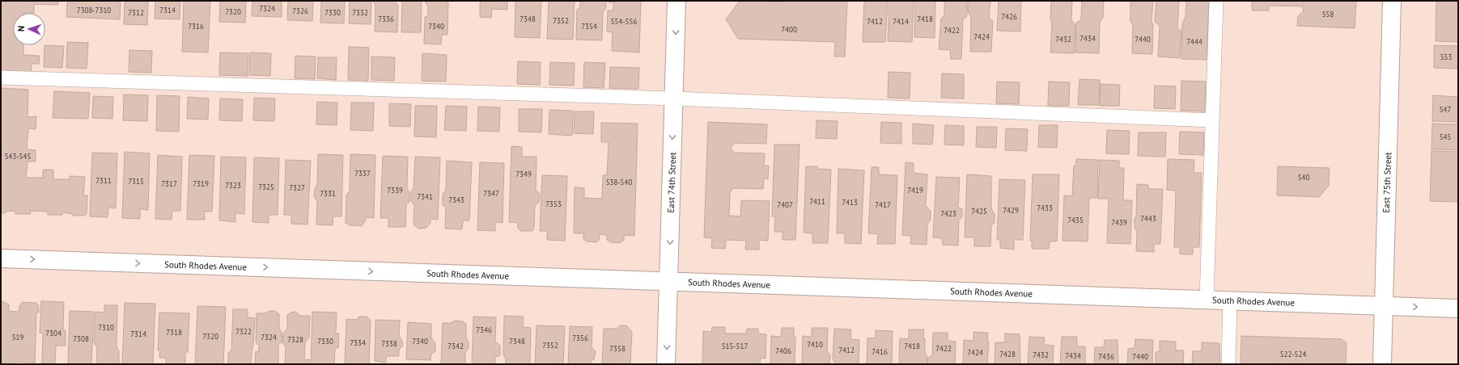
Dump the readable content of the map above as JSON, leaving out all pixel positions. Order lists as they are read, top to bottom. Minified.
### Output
{"streets":{"street":["East 74th Street","East 75th Street","South Rhodes Avenue"]},"crossings":[["East 74th Street","South Rhodes Avenue"],["East 75th Street","South Rhodes Avenue"]],"one_way":["East 74th Street","South Rhodes Avenue"],"house_numbers":["7324","7308-7310","7314","7326","7320","7312","7330","7332","558","7426","7336","7348","7418","7352","554-556","7412","7414","7316","7340","7354","7400","7422","7424","7434","7432","7440","7444","553","547","545","543-545","7337","7349","540","7311","7315","538-540","7317","7319","7323","7325","7327","7339","7419","7331","7347","7341","7343","7411","7413","7353","7407","7417","7433","7429","7425","7423","7443","7435","7439","7310","7346","7322","7318","7304","7314","7320","519","7324","7356","7308","7328","7330","7340","7348","7334","7338","7410","7352","7342","515-517","7418","7358","7422","7412","7406","7416","7424","7428","522-524","7432","7434","7436","7440"],"north":"left"}
